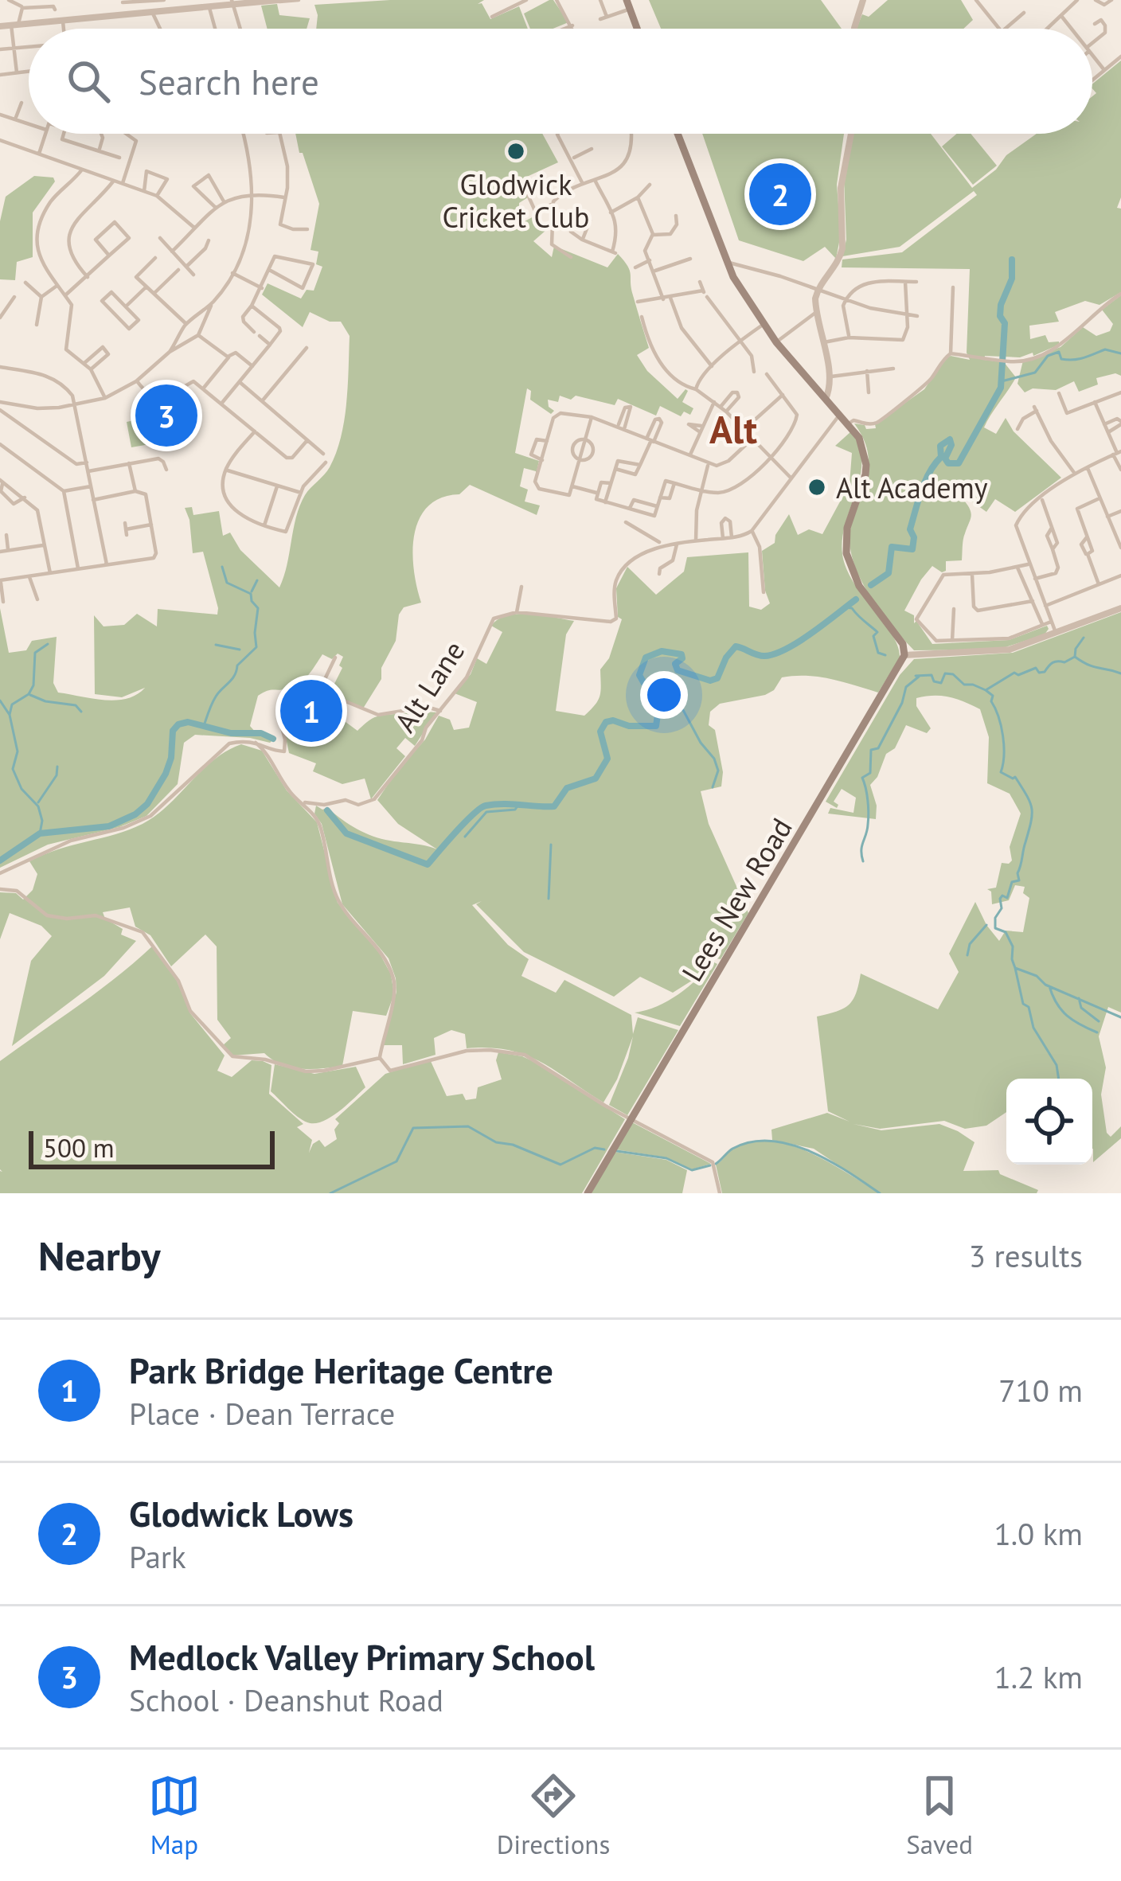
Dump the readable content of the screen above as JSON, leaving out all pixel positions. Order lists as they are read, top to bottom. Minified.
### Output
{"streets":{"main road":["Lees New Road"],"street":["Alt Lane"]},"districts":["Alt"],"places":["Glodwick Cricket Club","Alt Academy"],"scale_bar":"500 m","page":{"search":"Search here","pins":["2","3","1"],"scale":"500 m","heading":["Nearby","3 results"],"list":[{"mark":"1","name":"Park Bridge Heritage Centre","note":"Place · Dean Terrace","value":"710 m"},{"mark":"2","name":"Glodwick Lows","note":"Park","value":"1.0 km"},{"mark":"3","name":"Medlock Valley Primary School","note":"School · Deanshut Road","value":"1.2 km"}],"nav":["Map","Directions","Saved"]}}
